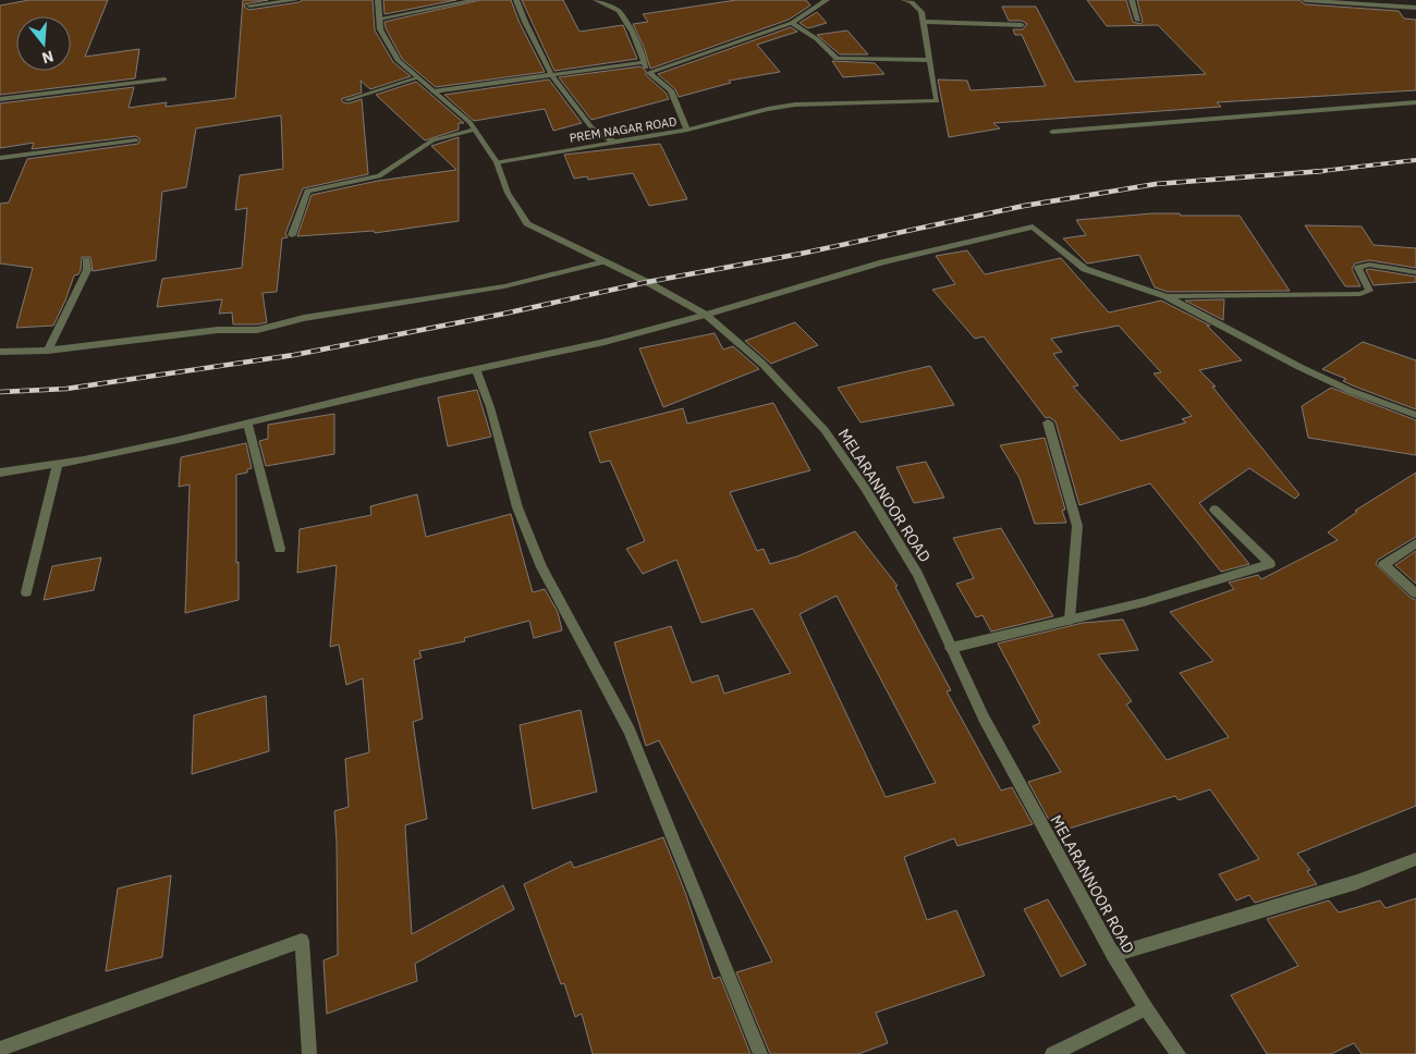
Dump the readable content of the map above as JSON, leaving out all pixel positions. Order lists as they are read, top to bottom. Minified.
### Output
{"streets":{"street":["PREM NAGAR ROAD","MELARANNOOR ROAD"]},"crossings":[["PREM NAGAR ROAD","MELARANNOOR ROAD"]],"north":"bottom"}
